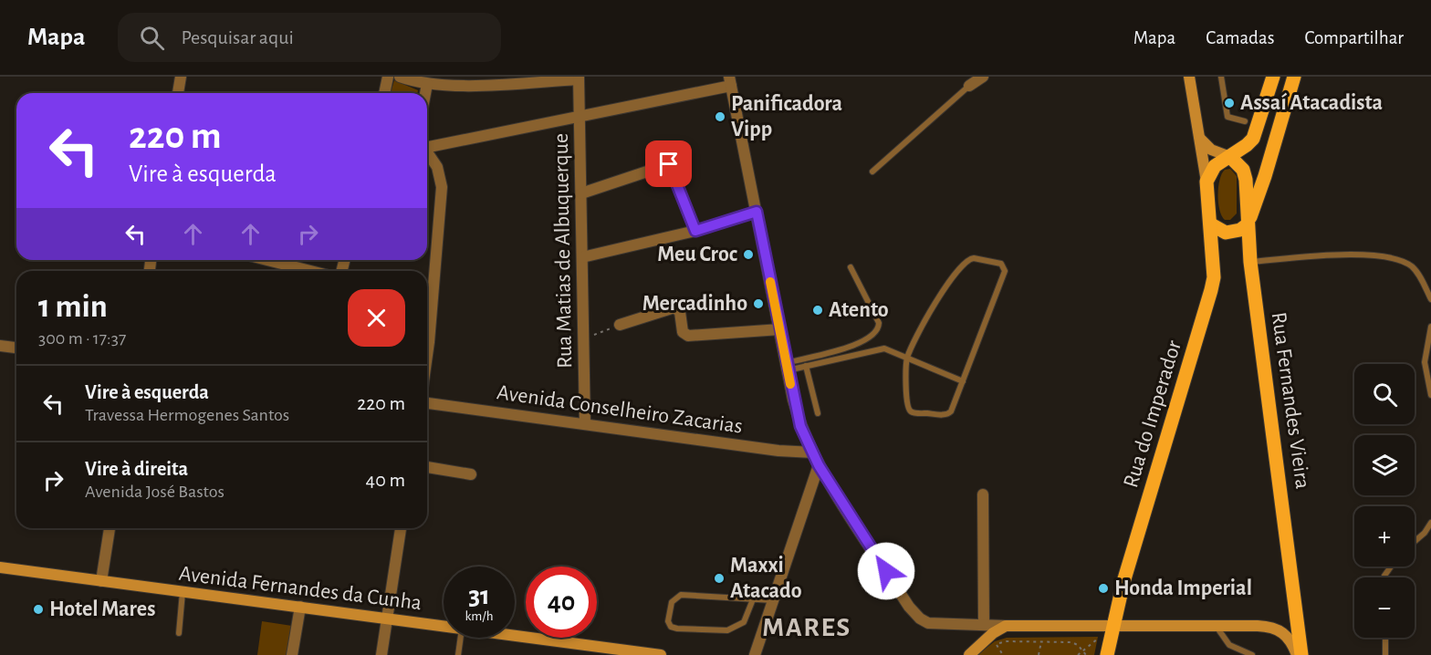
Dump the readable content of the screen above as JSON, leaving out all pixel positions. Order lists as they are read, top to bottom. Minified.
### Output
{"streets":{"main road":["Rua Fernandes Vieira","Rua do Imperador","Avenida Fernandes da Cunha"],"street":["Rua Matias de Albuquerque","Avenida Conselheiro Zacarias"]},"crossings":[["Rua Matias de Albuquerque","Avenida Conselheiro Zacarias"]],"districts":["MARES"],"places":["Assaí Atacadista","Panificadora Vipp","Meu Croc","Mercadinho","Atento","Maxxi Atacado","Honda Imperial","Hotel Mares"],"page":{"header":"Mapa","search":"Pesquisar aqui","nav":["Mapa","Camadas","Compartilhar"],"turn":["220 m","Vire à esquerda"],"heading":["1 min","300 m · 17:37"],"map_buttons":["+","−"],"list":[{"name":"Vire à esquerda","note":"Travessa Hermogenes Santos","value":"220 m"},{"name":"Vire à direita","note":"Avenida José Bastos","value":"40 m"}],"speed":"31 km/h","limit":"40"}}
